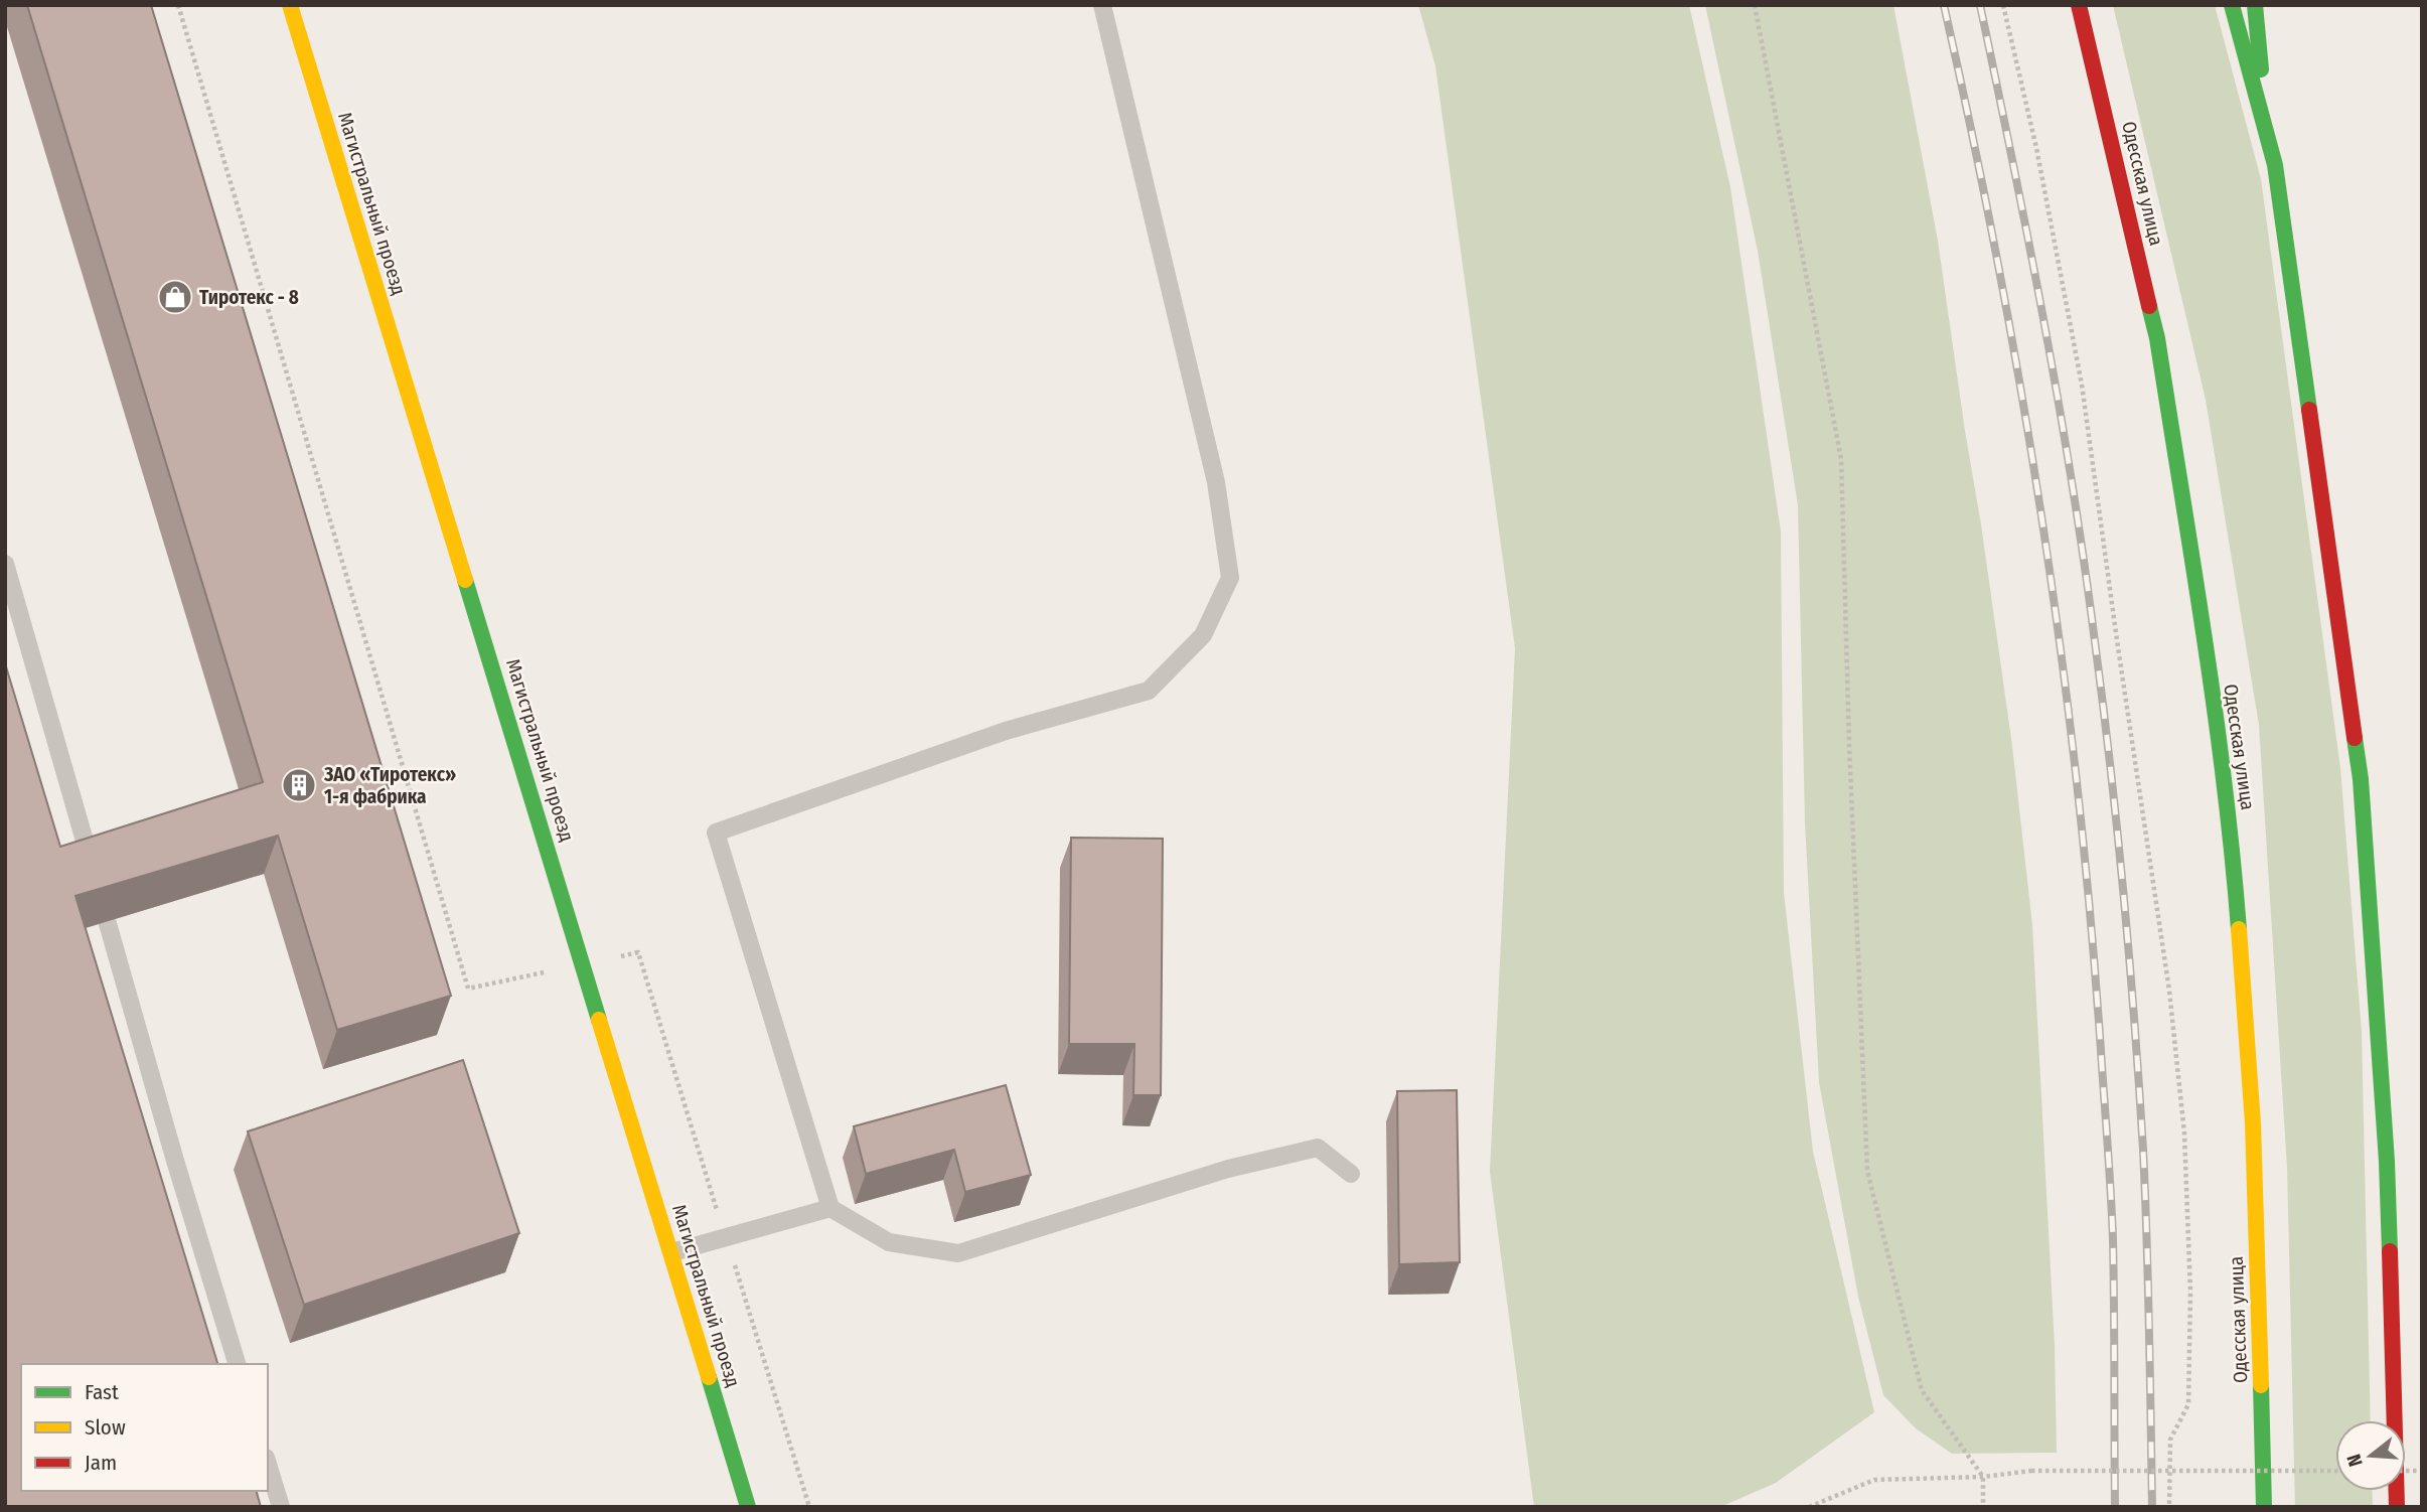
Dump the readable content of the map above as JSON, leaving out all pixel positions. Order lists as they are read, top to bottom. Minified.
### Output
{"streets":{"main road":["Одесская улица","Магистральный проезд"]},"places":{"shop":["Тиротекс - 8"],"building":["ЗАО «Тиротекс» 1-я фабрика"]},"legend":["Fast","Slow","Jam"],"north":"left"}
